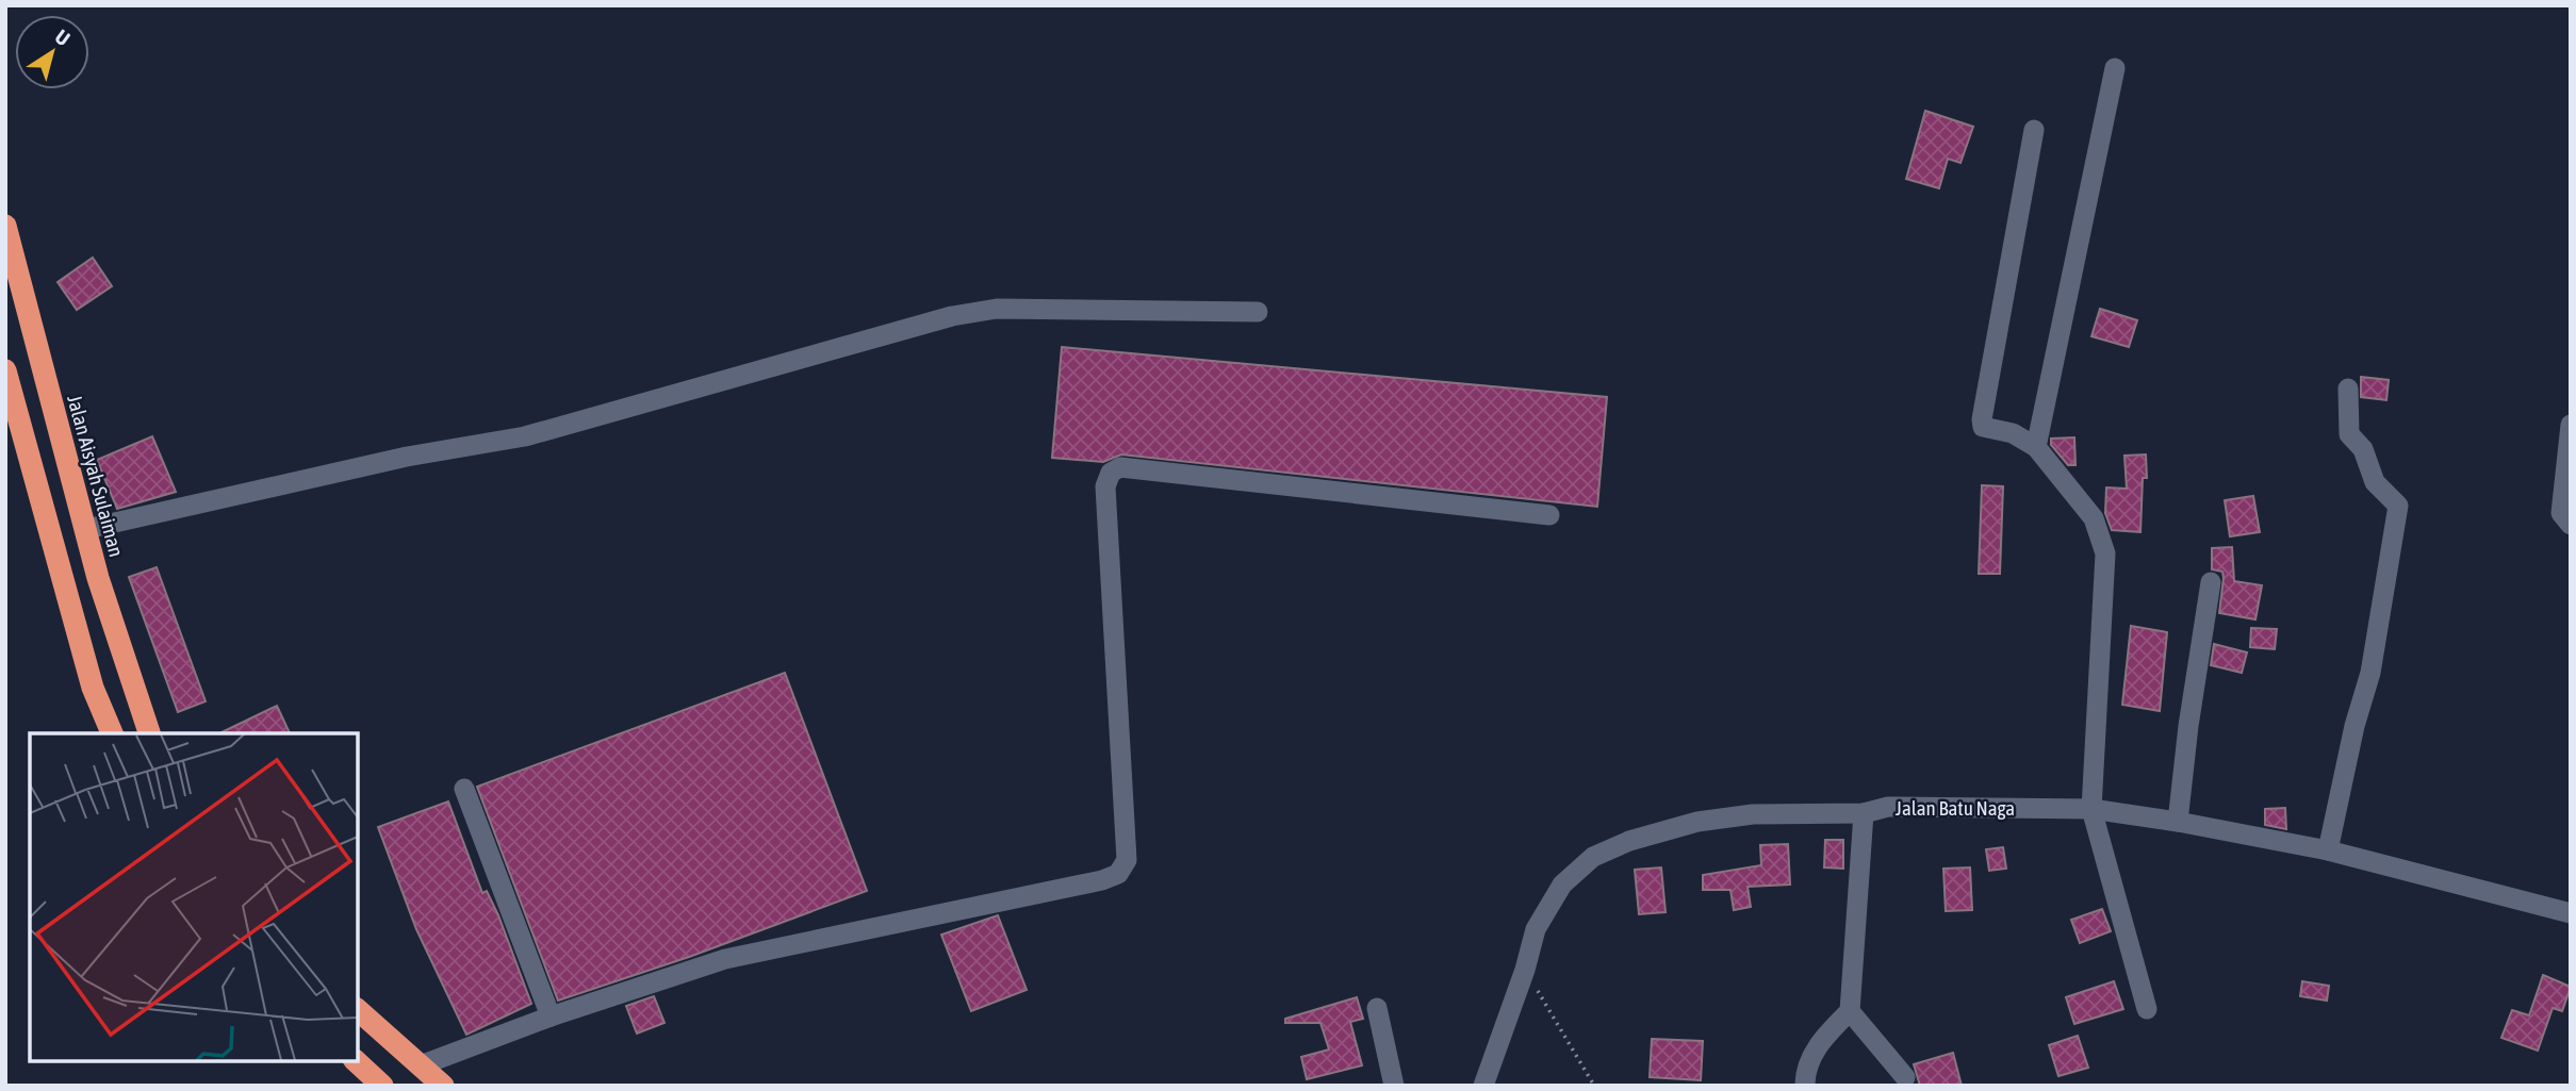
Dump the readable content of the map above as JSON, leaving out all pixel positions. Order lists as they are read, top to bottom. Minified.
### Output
{"streets":{"highway":["Jalan Aisyah Sulaiman"],"street":["Jalan Batu Naga"]},"north":"top right"}
